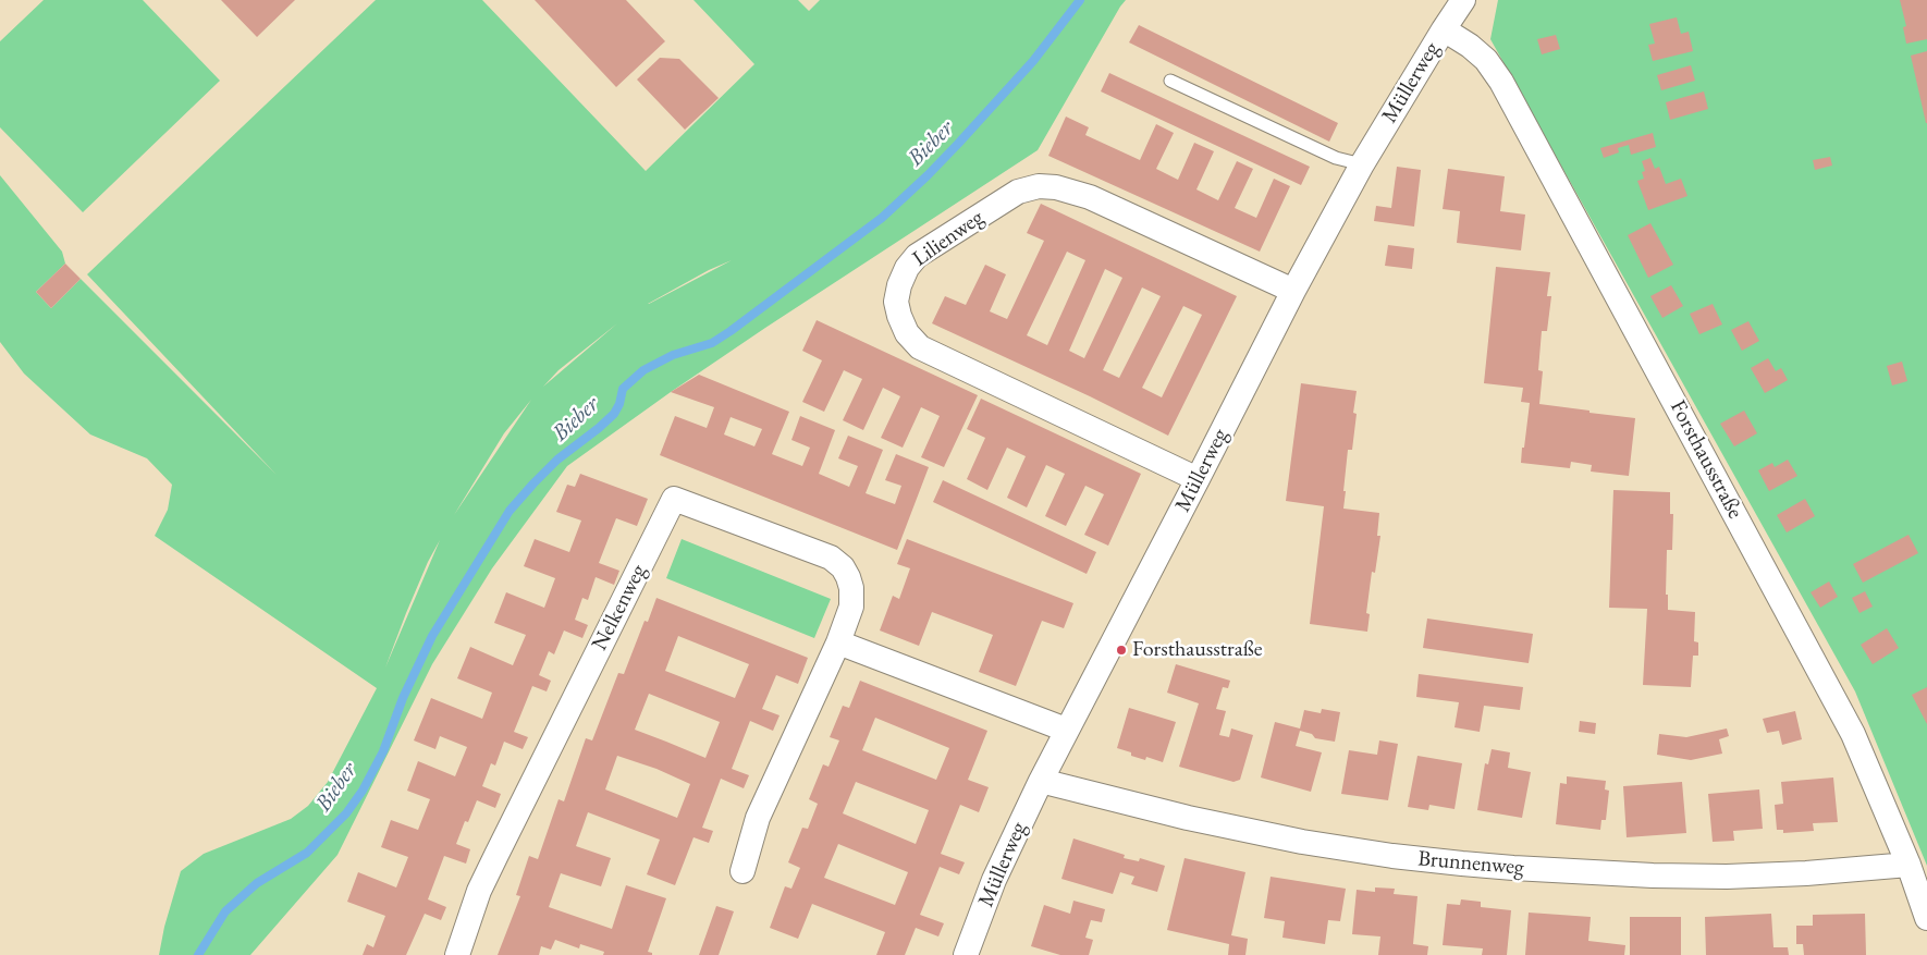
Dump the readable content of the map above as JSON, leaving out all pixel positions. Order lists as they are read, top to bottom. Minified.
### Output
{"streets":{"street":["Müllerweg","Lilienweg","Forsthausstraße","Nelkenweg","Brunnenweg"]},"crossings":[["Müllerweg","Lilienweg"],["Müllerweg","Forsthausstraße"],["Müllerweg","Brunnenweg"],["Forsthausstraße","Brunnenweg"]],"water":["Bieber"],"places":["Forsthausstraße"]}
